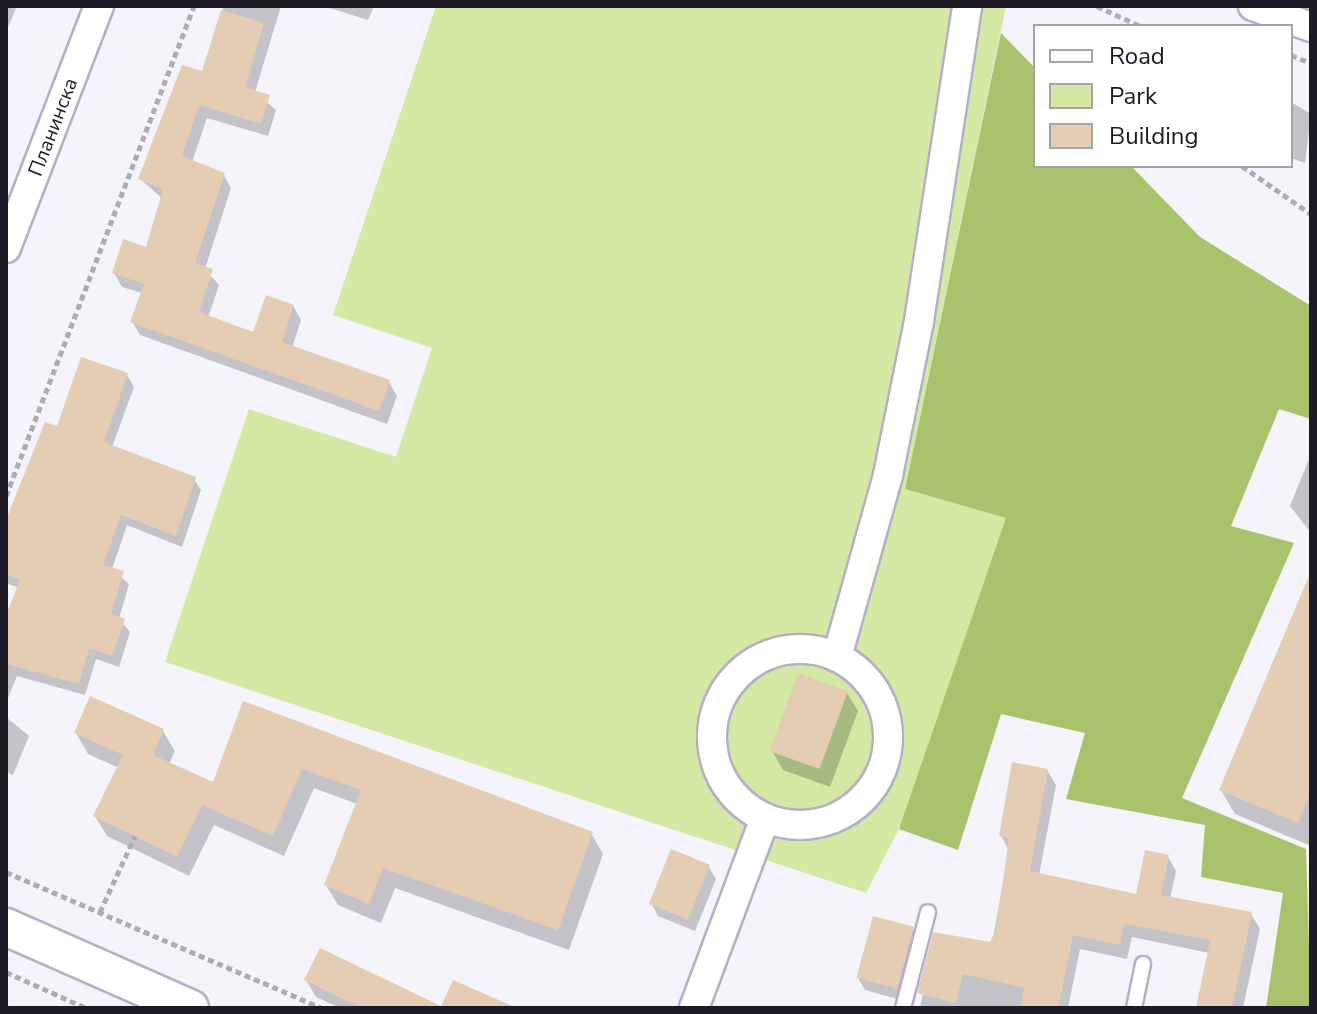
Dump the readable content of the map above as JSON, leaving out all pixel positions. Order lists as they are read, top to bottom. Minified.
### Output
{"streets":{"street":["Планинска"]},"legend":["Road","Park","Building"]}
